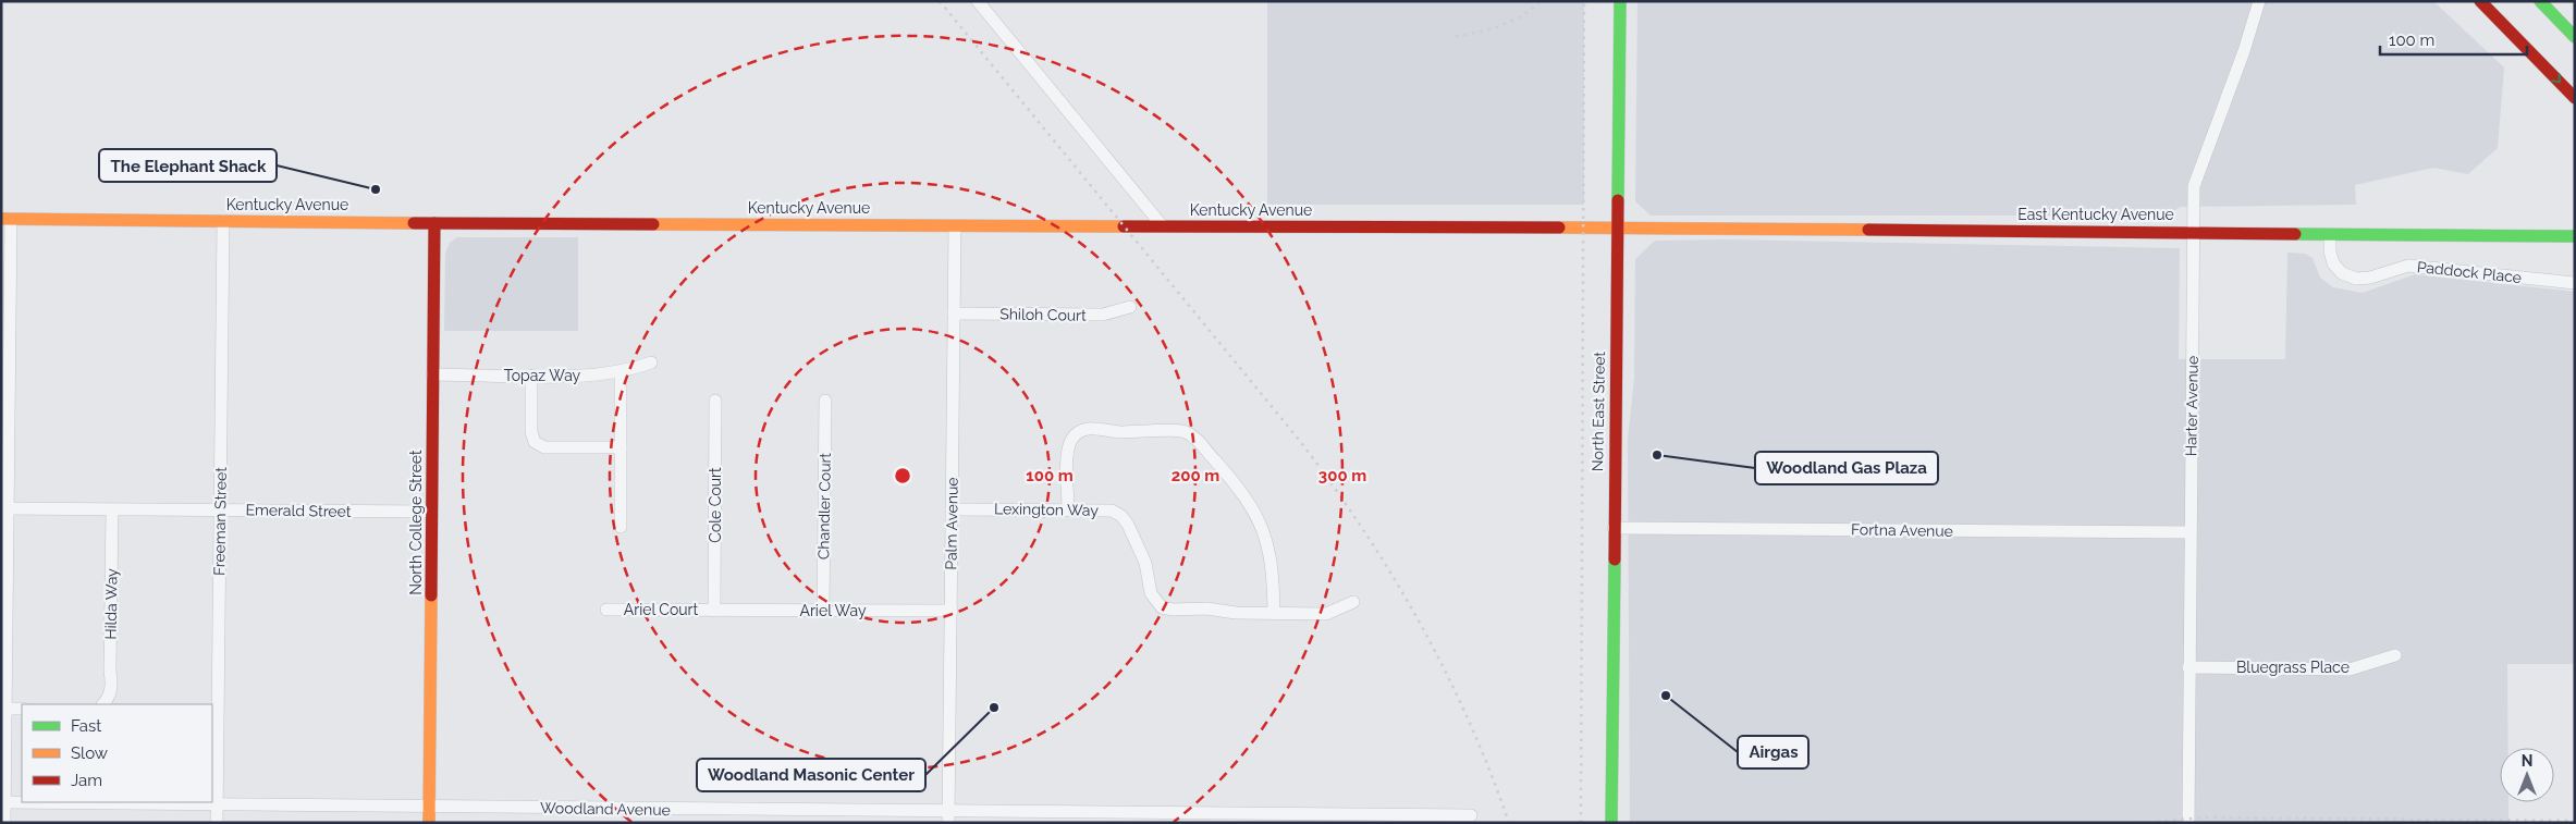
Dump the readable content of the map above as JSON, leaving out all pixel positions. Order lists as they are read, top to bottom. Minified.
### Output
{"streets":{"main road":["Kentucky Avenue","East Kentucky Avenue","North East Street","North College Street"],"street":["Paddock Place","Shiloh Court","Topaz Way","Harter Avenue","Cole Court","Chandler Court","Lexington Way","Emerald Street","Freeman Street","Palm Avenue","Fortna Avenue","Hilda Way","Ariel Court","Ariel Way","Bluegrass Place","Woodland Avenue"]},"crossings":[["Kentucky Avenue","East Kentucky Avenue"],["Kentucky Avenue","North East Street"],["Kentucky Avenue","Freeman Street"],["Kentucky Avenue","North College Street"],["Kentucky Avenue","Palm Avenue"],["East Kentucky Avenue","Paddock Place"],["East Kentucky Avenue","Harter Avenue"],["East Kentucky Avenue","North East Street"],["Shiloh Court","Palm Avenue"],["Topaz Way","North College Street"],["Harter Avenue","Fortna Avenue"],["Harter Avenue","Bluegrass Place"],["North East Street","Fortna Avenue"],["Cole Court","Ariel Court"],["Cole Court","Ariel Way"],["Chandler Court","Ariel Way"],["Lexington Way","Palm Avenue"],["Emerald Street","Freeman Street"],["Emerald Street","North College Street"],["Emerald Street","Hilda Way"],["Freeman Street","Woodland Avenue"],["North College Street","Woodland Avenue"],["Palm Avenue","Ariel Way"],["Palm Avenue","Woodland Avenue"],["Ariel Court","Ariel Way"]],"places":["The Elephant Shack","Woodland Gas Plaza","Airgas","Woodland Masonic Center"],"legend":["Fast","Slow","Jam"],"scale_bar":"100 m","north":"top","rings":["100 m","200 m","300 m"]}
